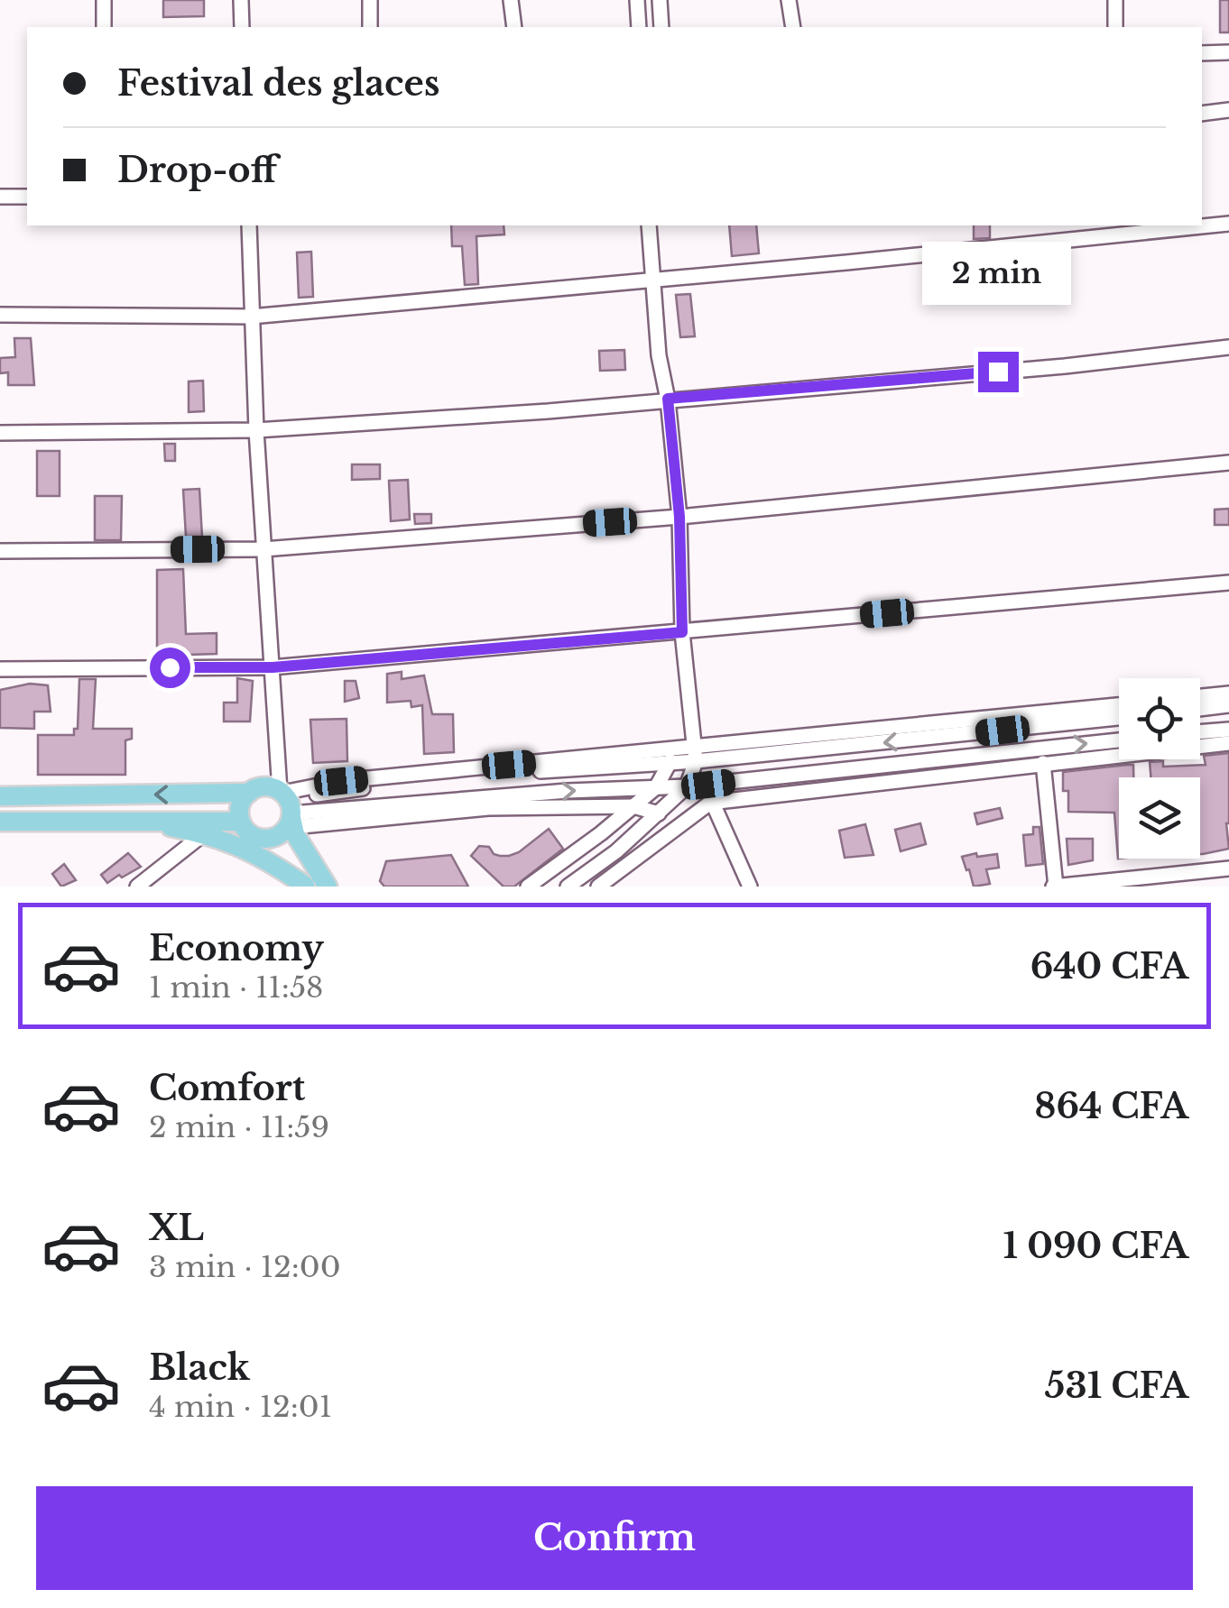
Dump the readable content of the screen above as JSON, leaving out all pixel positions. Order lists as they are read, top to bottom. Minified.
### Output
{"page":{"banner":["Festival des glaces","Drop-off"],"bubble":"2 min","list":[{"name":"Economy","note":"1 min · 11:58","value":"640 CFA"},{"name":"Comfort","note":"2 min · 11:59","value":"864 CFA"},{"name":"XL","note":"3 min · 12:00","value":"1 090 CFA"},{"name":"Black","note":"4 min · 12:01","value":"531 CFA"}],"buttons":"Confirm"}}
